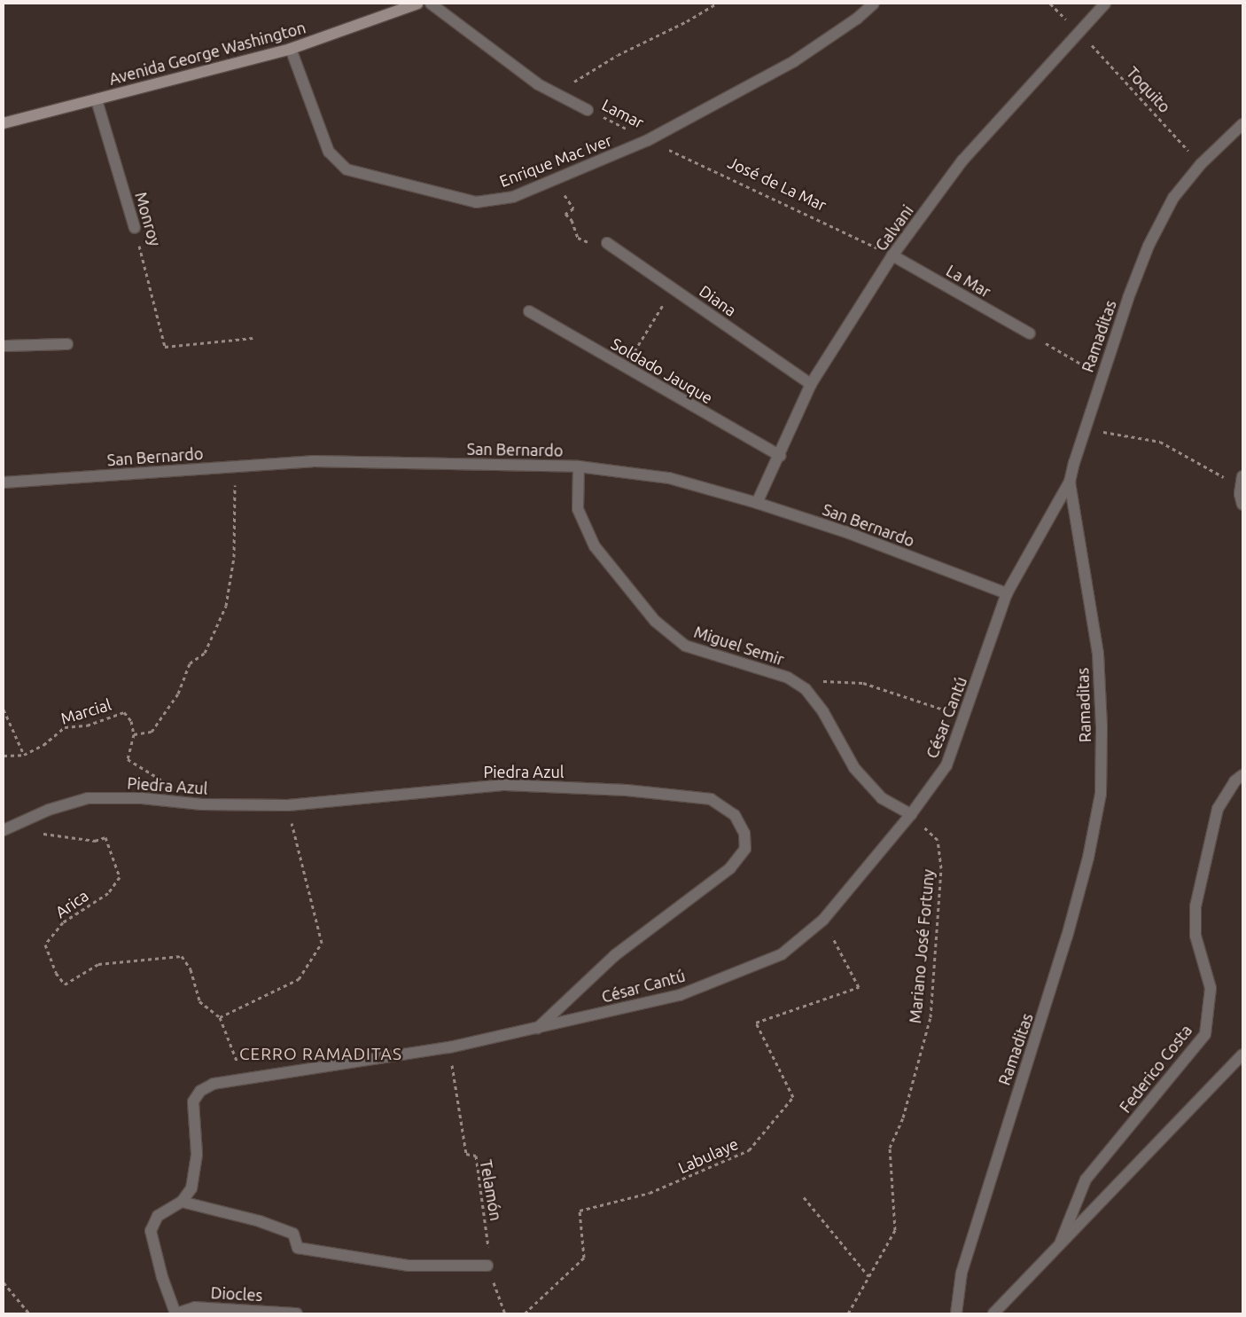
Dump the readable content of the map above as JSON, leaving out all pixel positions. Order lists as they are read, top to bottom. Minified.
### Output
{"streets":{"main road":["Avenida George Washington"],"street":["Enrique Mac Iver","Monroy","Galvani","La Mar","Diana","Ramaditas","Soldado Jauque","San Bernardo","Miguel Semir","César Cantú","Piedra Azul","Federico Costa","Diocles"],"path":["Toquito","Lamar","José de La Mar","Marcial","Arica","Mariano José Fortuny","Labulaye","Telamón"]},"crossings":[["Avenida George Washington","Enrique Mac Iver"],["Avenida George Washington","Monroy"],["Toquito","Galvani"],["Toquito","Ramaditas"],["Lamar","Enrique Mac Iver"],["Lamar","José de La Mar"],["Enrique Mac Iver","José de La Mar"],["José de La Mar","Galvani"],["José de La Mar","La Mar"],["Galvani","La Mar"],["Galvani","Diana"],["Galvani","Soldado Jauque"],["Galvani","San Bernardo"],["Ramaditas","César Cantú"],["San Bernardo","Miguel Semir"],["San Bernardo","César Cantú"],["Miguel Semir","César Cantú"],["Miguel Semir","Mariano José Fortuny"],["César Cantú","Piedra Azul"],["César Cantú","Mariano José Fortuny"],["César Cantú","Labulaye"],["César Cantú","Telamón"],["Piedra Azul","Arica"]],"districts":["CERRO RAMADITAS"]}
